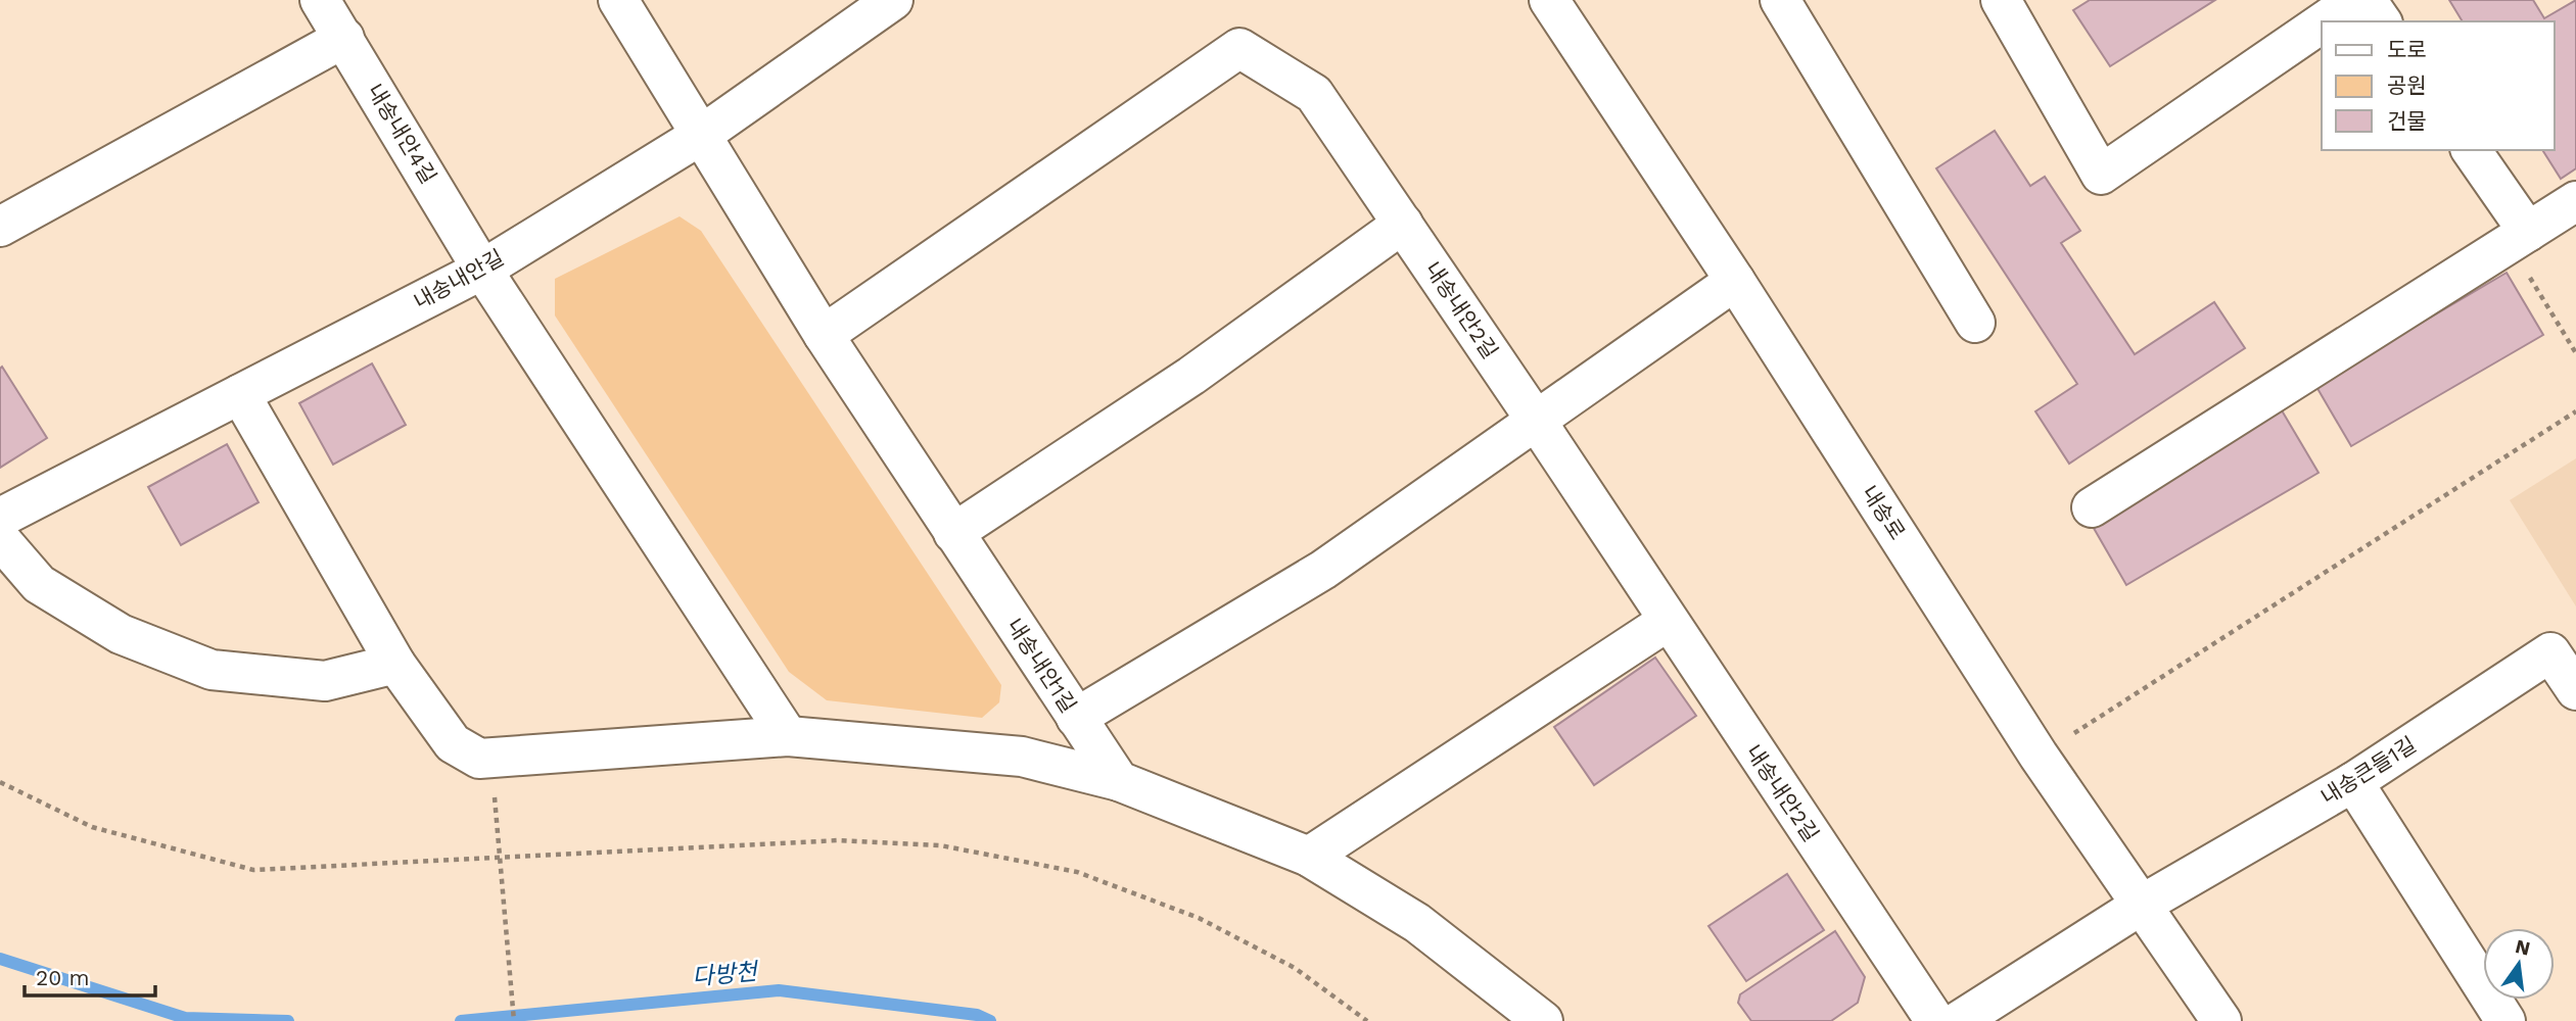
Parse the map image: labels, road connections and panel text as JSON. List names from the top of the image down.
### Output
{
  "streets": {
    "street": [
      "내송내안4길",
      "내송내안길",
      "내송내안2길",
      "내송로",
      "내송내안1길",
      "내송큰들1길"
    ]
  },
  "crossings": [
    ["내송내안4길", "내송내안길"],
    ["내송내안길", "내송내안1길"],
    ["내송내안2길", "내송내안1길"],
    ["내송로", "내송큰들1길"]
  ],
  "water": ["다방천"],
  "legend": ["도로", "공원", "건물"],
  "scale_bar": "20 m",
  "north": "top"
}
